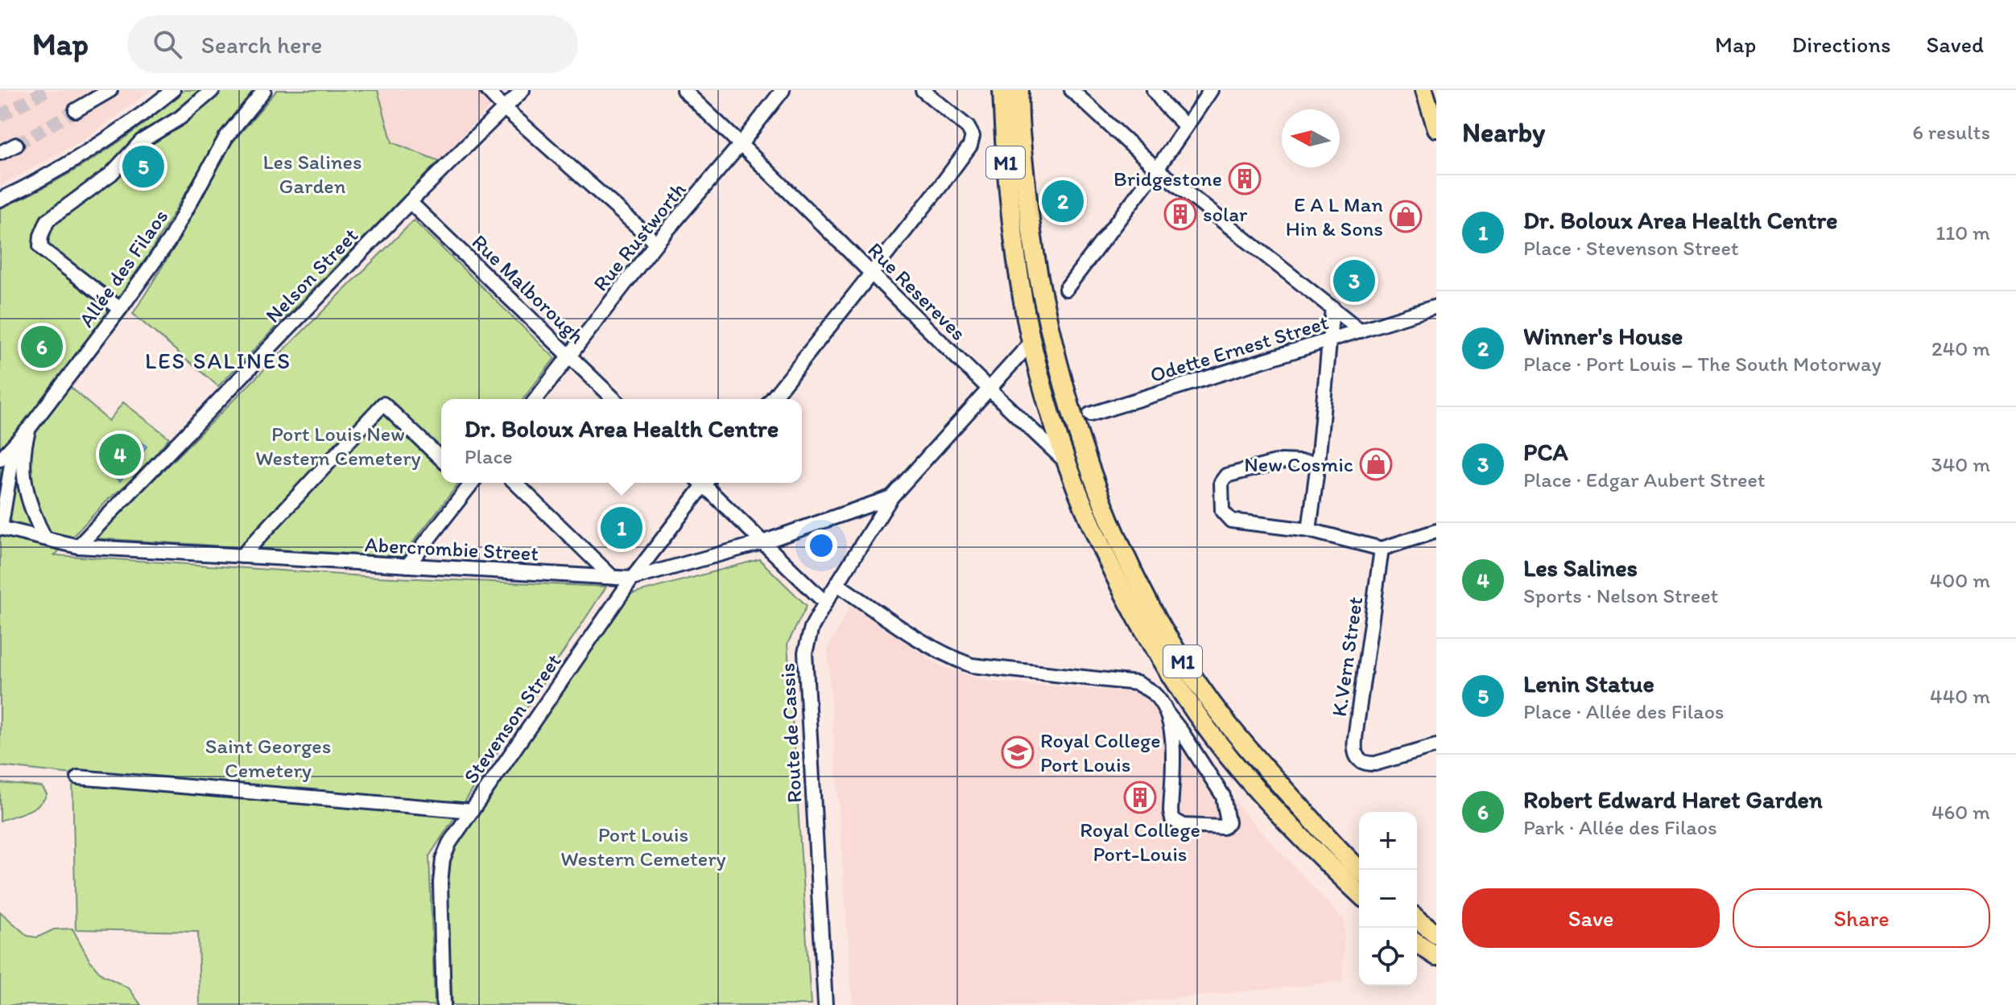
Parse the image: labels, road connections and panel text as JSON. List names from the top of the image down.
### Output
{
  "streets": {
    "highway": ["M1"],
    "street": [
      "Rue Rustworth",
      "Allée des Filaos",
      "Nelson Street",
      "Rue Malborough",
      "Rue Resereves",
      "Odette Ernest Street",
      "Abercrombie Street",
      "K.Vern Street",
      "Stevenson Street",
      "Route de Cassis"
    ]
  },
  "crossings": [
    ["M1", "Rue Resereves"],
    ["M1", "Route de Cassis"],
    ["Rue Rustworth", "Rue Malborough"],
    ["Rue Rustworth", "Rue Resereves"],
    ["Nelson Street", "Rue Malborough"],
    ["Nelson Street", "Abercrombie Street"],
    ["Rue Resereves", "Route de Cassis"],
    ["Abercrombie Street", "Stevenson Street"],
    ["Abercrombie Street", "Route de Cassis"]
  ],
  "districts": ["LES SALINES"],
  "parks": [
    "Les Salines Garden",
    "Port Louis New Western Cemetery",
    "Saint Georges Cemetery",
    "Port Louis Western Cemetery"
  ],
  "places": {
    "building": ["Bridgestone", "solar", "Royal College Port-Louis"],
    "shop": ["E A L Man Hin & Sons", "New Cosmic"],
    "school or university": ["Royal College Port Louis"]
  },
  "north": "left",
  "page": {
    "header": "Map",
    "search": "Search here",
    "nav": ["Map", "Directions", "Saved"],
    "heading": ["Nearby", "6 results"],
    "pins": [
      "5",
      "2",
      "3",
      "6",
      "4",
      "1"
    ],
    "list": [
      {
        "mark": "1",
        "name": "Dr. Boloux Area Health Centre",
        "note": "Place · Stevenson Street",
        "value": "110 m"
      },
      {
        "mark": "2",
        "name": "Winner's House",
        "note": "Place · Port Louis – The South Motorway",
        "value": "240 m"
      },
      {
        "mark": "3",
        "name": "PCA",
        "note": "Place · Edgar Aubert Street",
        "value": "340 m"
      },
      {
        "mark": "4",
        "name": "Les Salines",
        "note": "Sports · Nelson Street",
        "value": "400 m"
      },
      {
        "mark": "5",
        "name": "Lenin Statue",
        "note": "Place · Allée des Filaos",
        "value": "440 m"
      },
      {
        "mark": "6",
        "name": "Robert Edward Haret Garden",
        "note": "Park · Allée des Filaos",
        "value": "460 m"
      }
    ],
    "popup": ["Dr. Boloux Area Health Centre", "Place"],
    "map_buttons": ["+", "−"],
    "buttons": ["Save", "Share"]
  }
}
